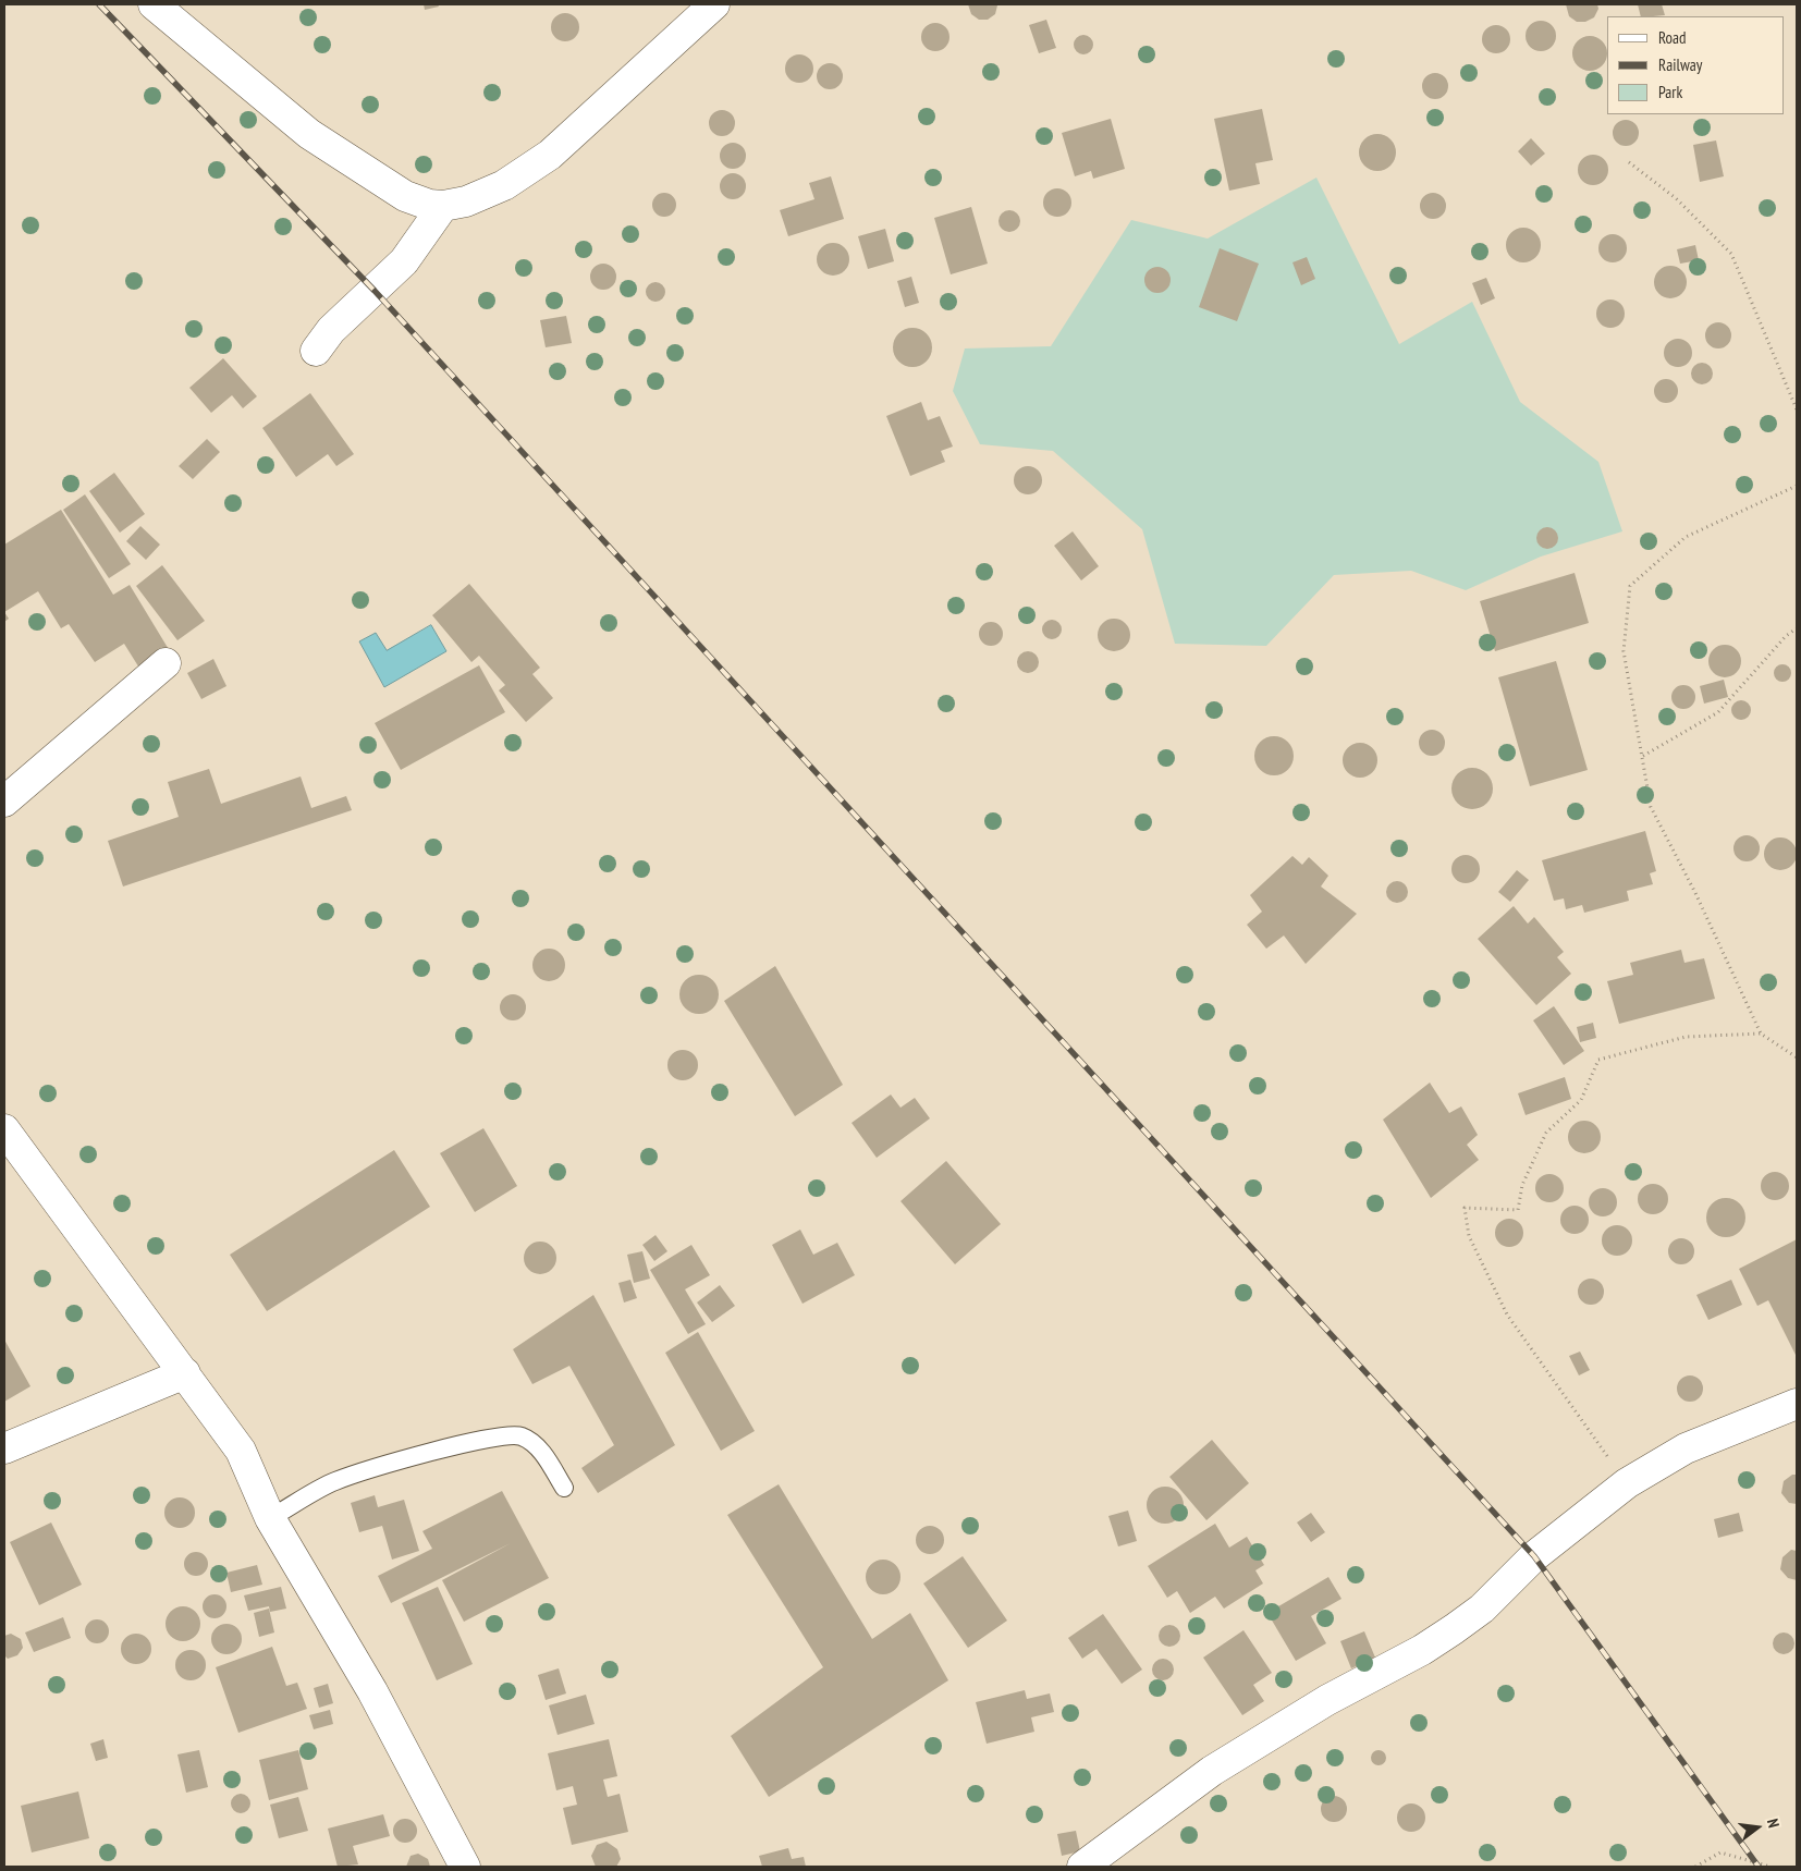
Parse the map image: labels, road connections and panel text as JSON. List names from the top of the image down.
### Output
{
  "legend": ["Road", "Railway", "Park"],
  "north": "right"
}
